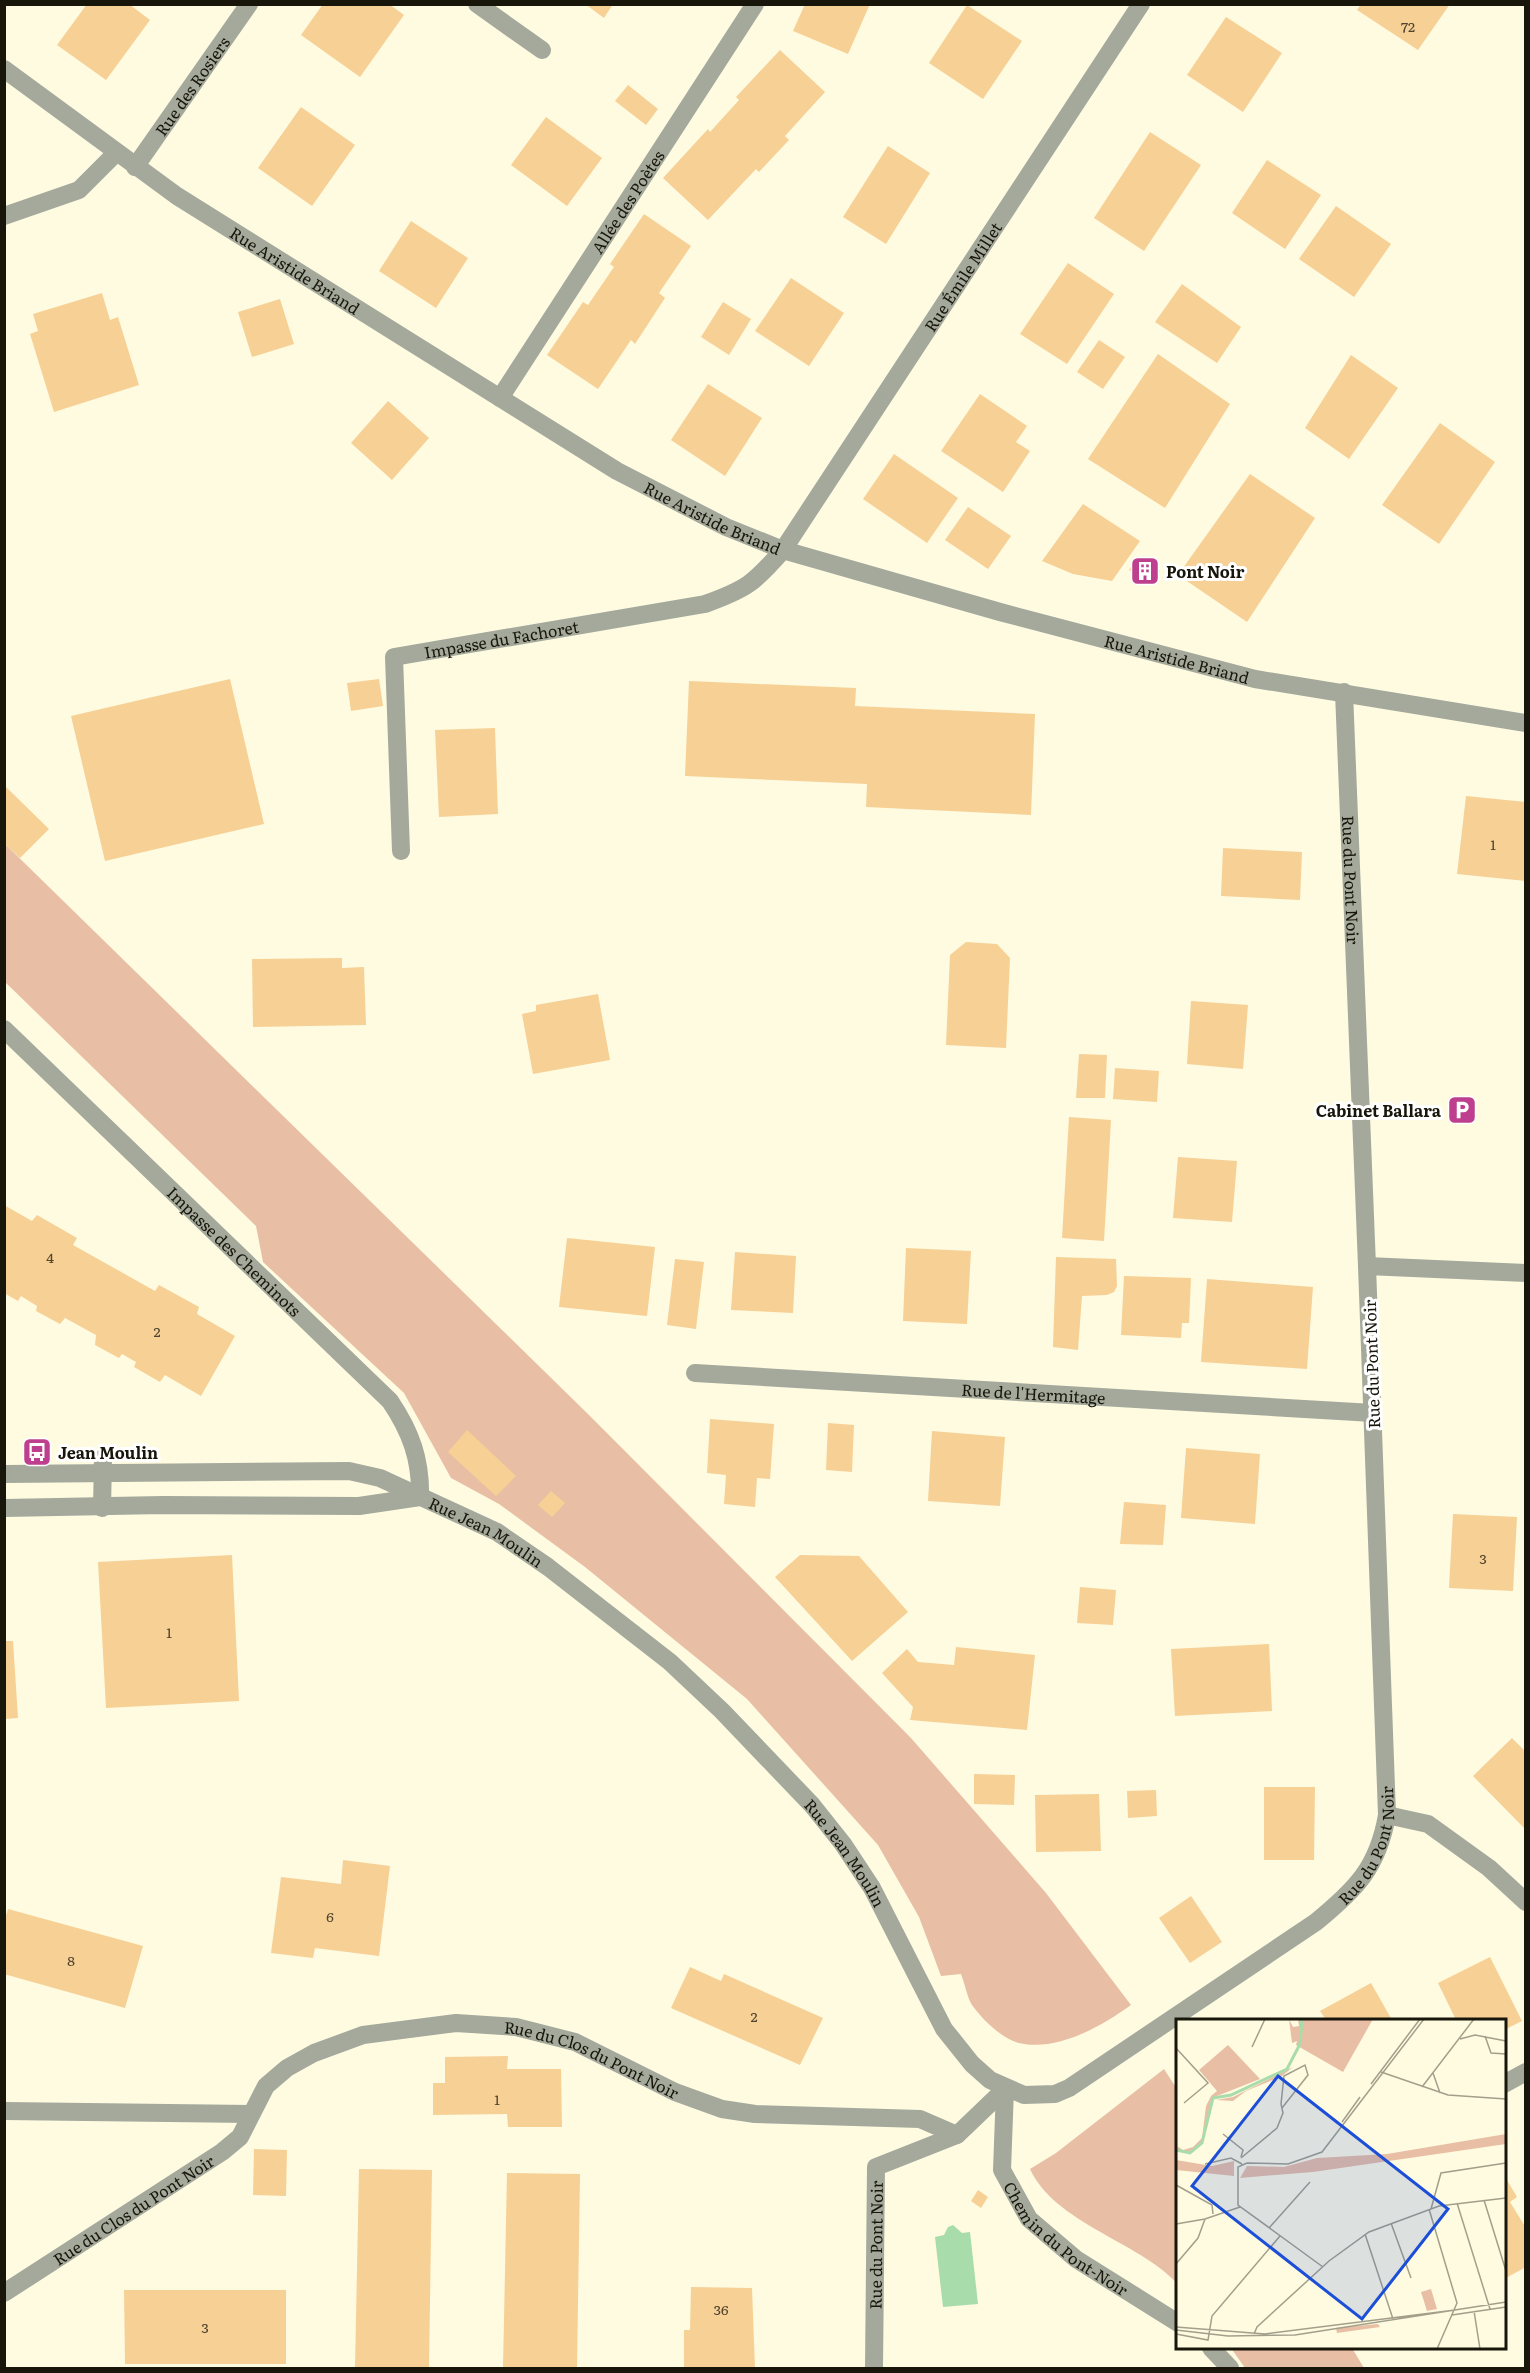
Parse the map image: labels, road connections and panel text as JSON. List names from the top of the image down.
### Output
{
  "streets": {
    "street": [
      "Rue des Rosiers",
      "Allée des Poètes",
      "Rue Aristide Briand",
      "Rue Émile Millet",
      "Impasse du Fachoret",
      "Rue du Pont Noir",
      "Impasse des Cheminots",
      "Rue de l'Hermitage",
      "Rue Jean Moulin",
      "Rue du Clos du Pont Noir",
      "Chemin du Pont-Noir"
    ]
  },
  "crossings": [
    ["Rue des Rosiers", "Rue Aristide Briand"],
    ["Allée des Poètes", "Rue Aristide Briand"],
    ["Rue Aristide Briand", "Rue Émile Millet"],
    ["Rue Aristide Briand", "Impasse du Fachoret"],
    ["Rue Aristide Briand", "Rue du Pont Noir"],
    ["Rue Émile Millet", "Impasse du Fachoret"],
    ["Rue du Pont Noir", "Rue de l'Hermitage"],
    ["Rue du Pont Noir", "Rue Jean Moulin"],
    ["Rue du Pont Noir", "Rue du Clos du Pont Noir"],
    ["Rue du Pont Noir", "Chemin du Pont-Noir"],
    ["Impasse des Cheminots", "Rue Jean Moulin"],
    ["Rue Jean Moulin", "Chemin du Pont-Noir"]
  ],
  "places": {
    "building": ["Pont Noir"],
    "parking": ["Cabinet Ballara"],
    "bus stop": ["Jean Moulin"]
  },
  "house_numbers": [
    "72",
    "1",
    "4",
    "2",
    "3",
    "1",
    "6",
    "8",
    "2",
    "1",
    "36",
    "3"
  ]
}
